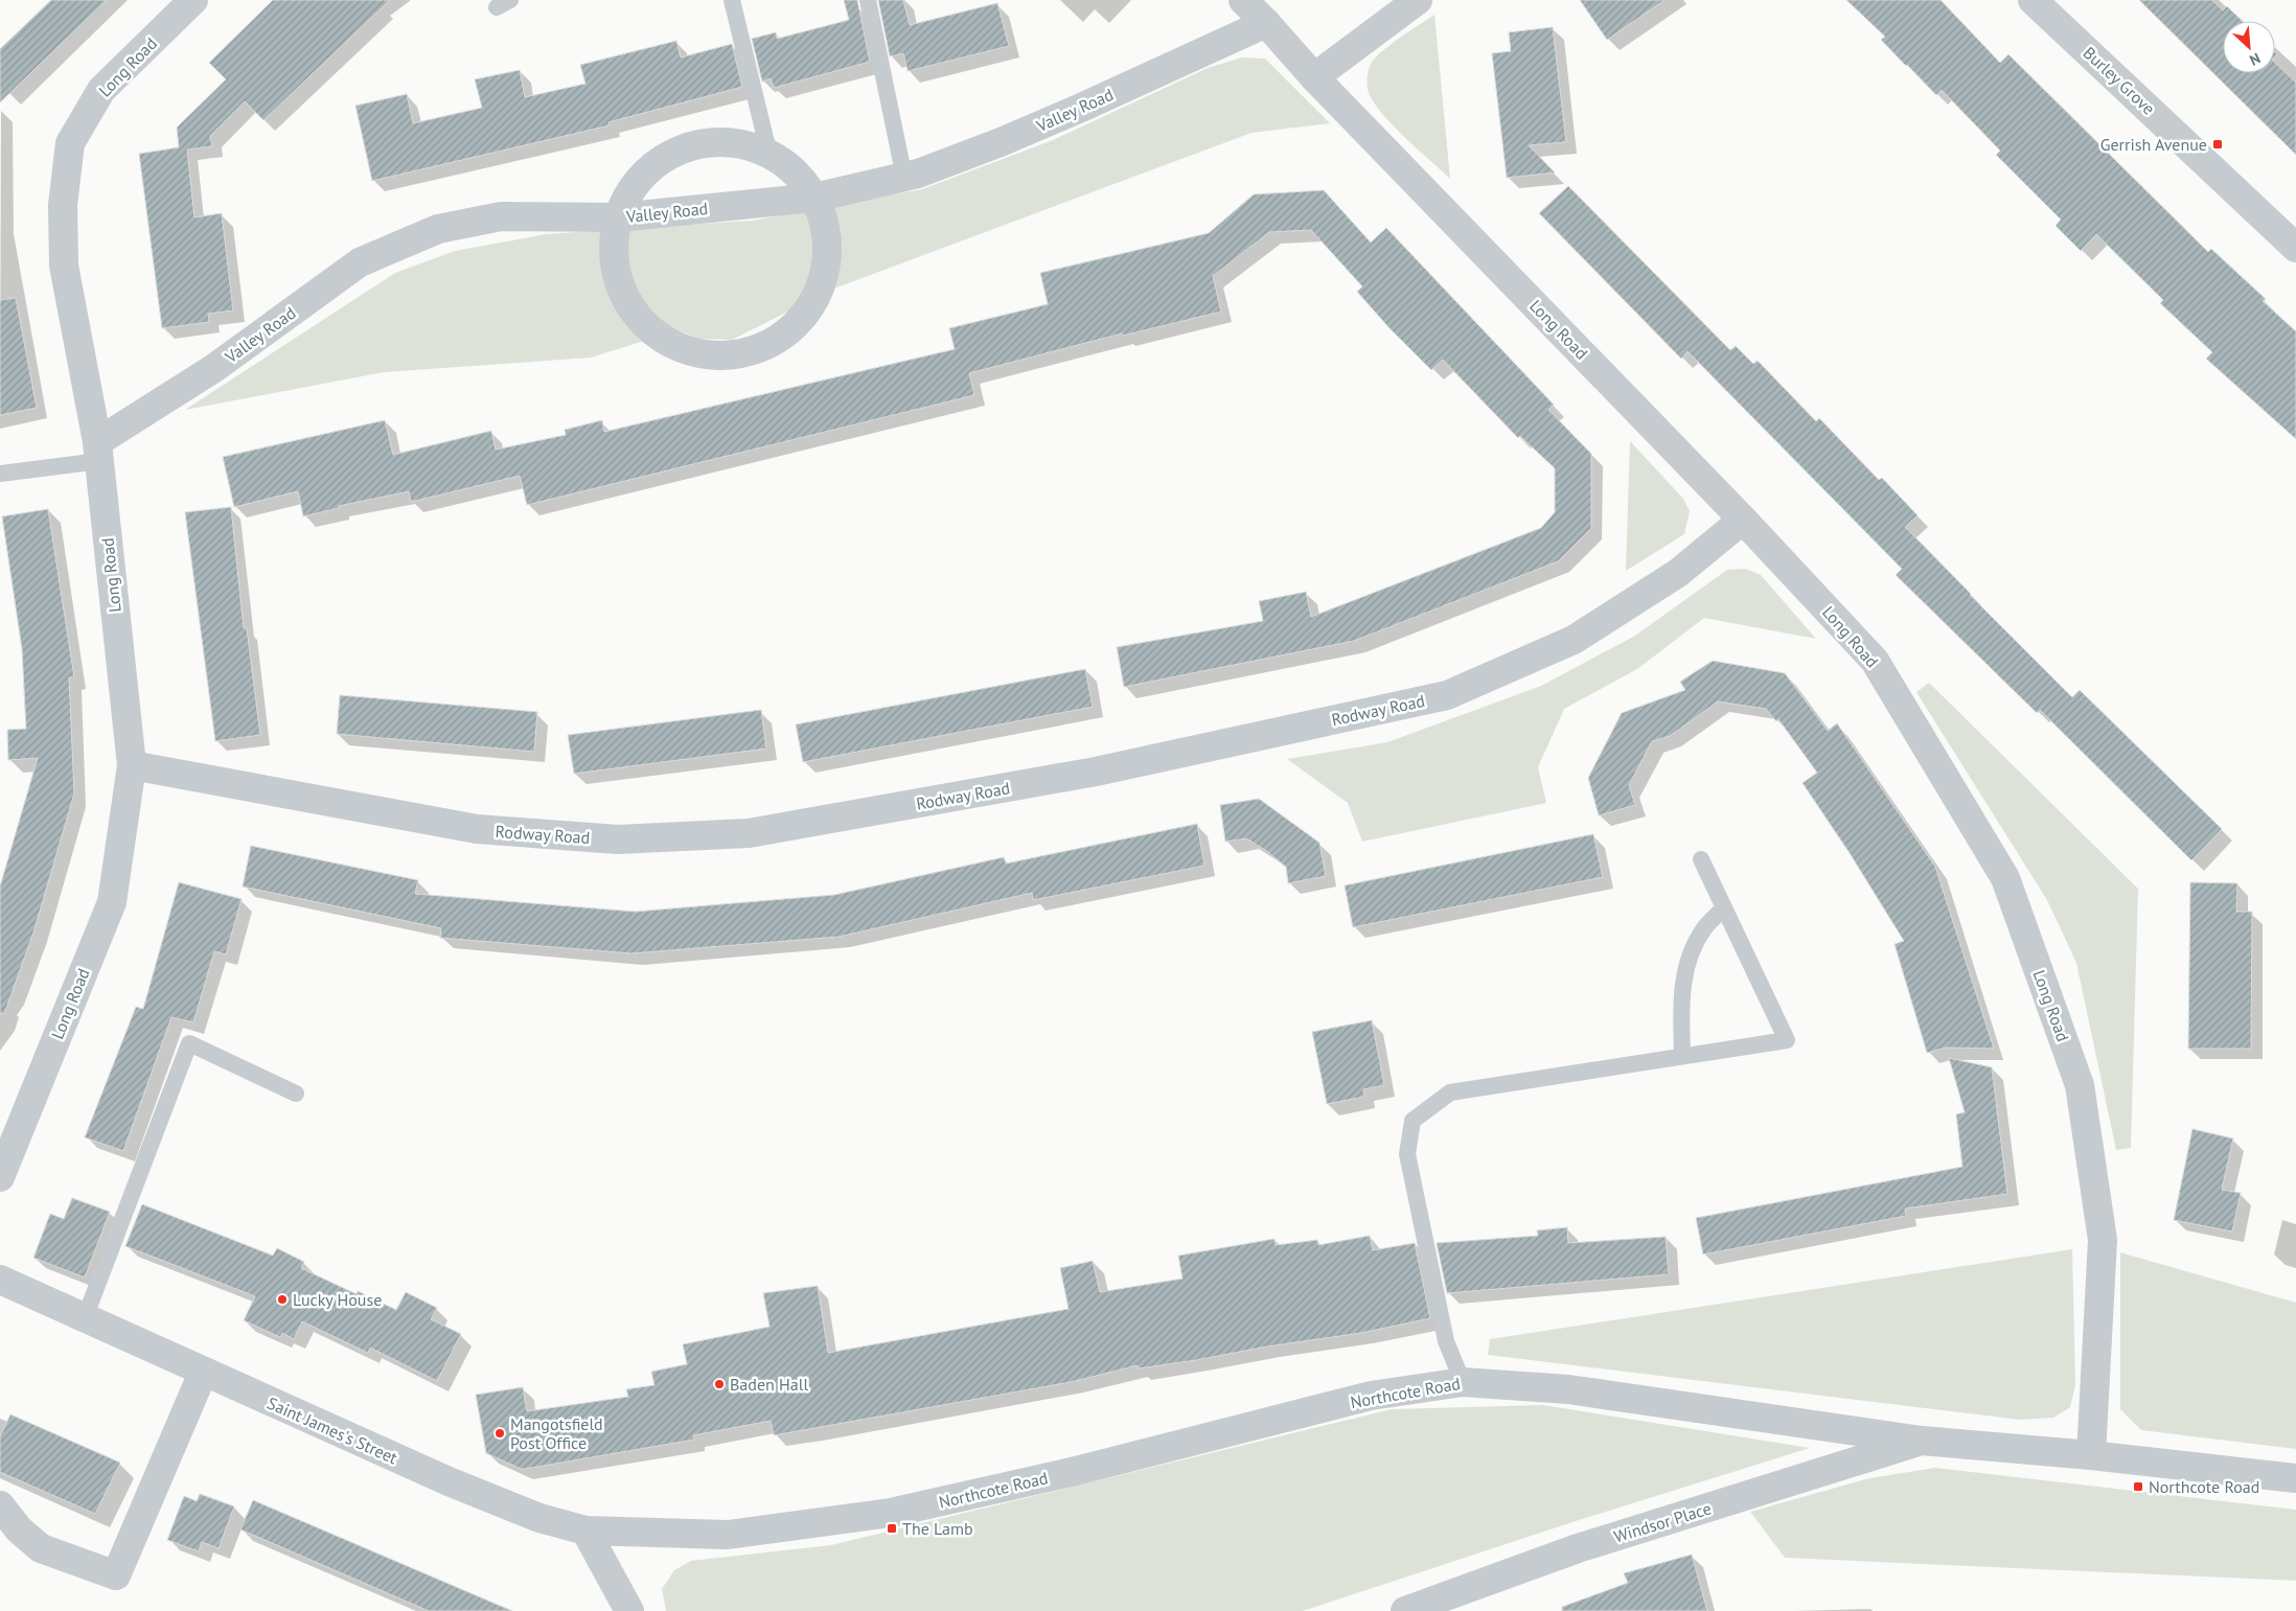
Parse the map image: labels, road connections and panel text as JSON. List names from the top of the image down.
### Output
{
  "streets": {
    "street": [
      "Long Road",
      "Burley Grove",
      "Valley Road",
      "Rodway Road",
      "Northcote Road",
      "Saint James's Street",
      "Windsor Place"
    ]
  },
  "crossings": [
    ["Long Road", "Valley Road"],
    ["Long Road", "Rodway Road"],
    ["Long Road", "Northcote Road"],
    ["Northcote Road", "Saint James's Street"],
    ["Northcote Road", "Windsor Place"]
  ],
  "places": {
    "transit": ["Gerrish Avenue", "Northcote Road", "The Lamb"],
    "other": ["Lucky House", "Baden Hall", "Mangotsfield Post Office"]
  },
  "north": "bottom right"
}
